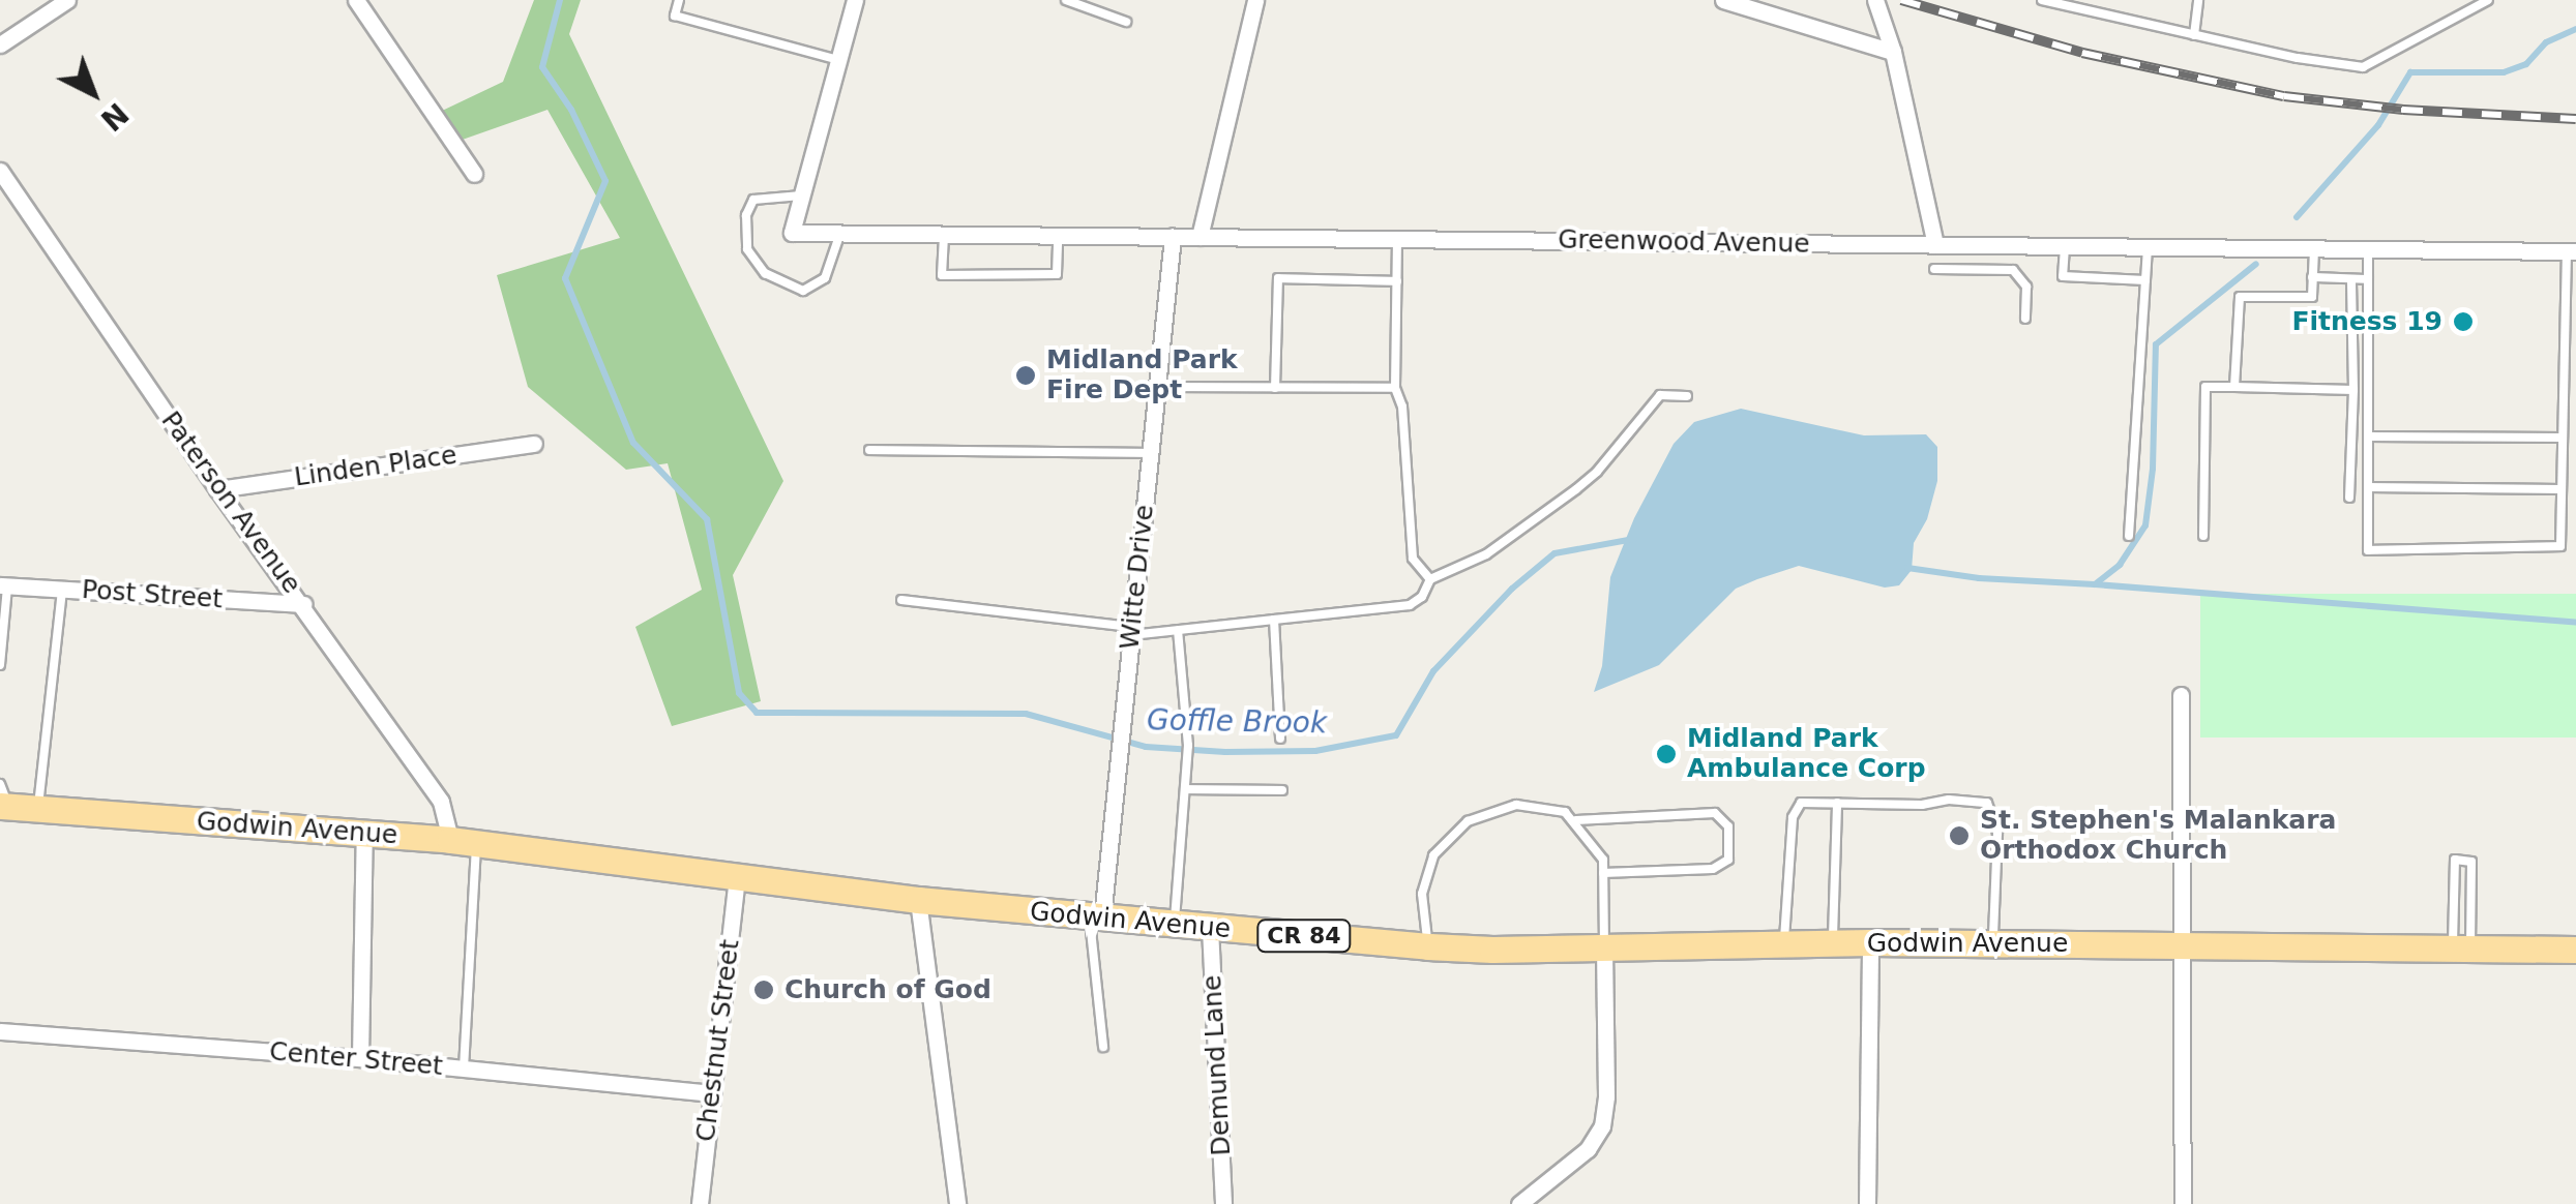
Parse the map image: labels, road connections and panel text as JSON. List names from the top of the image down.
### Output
{
  "streets": {
    "main road": ["Godwin Avenue", "CR 84"],
    "street": [
      "Greenwood Avenue",
      "Linden Place",
      "Paterson Avenue",
      "Witte Drive",
      "Post Street",
      "Chestnut Street",
      "Center Street",
      "Demund Lane"
    ]
  },
  "crossings": [
    ["Greenwood Avenue", "Witte Drive"],
    ["Linden Place", "Paterson Avenue"],
    ["Paterson Avenue", "Post Street"],
    ["Paterson Avenue", "Godwin Avenue"],
    ["Witte Drive", "Godwin Avenue"],
    ["Godwin Avenue", "Chestnut Street"],
    ["Godwin Avenue", "Demund Lane"],
    ["Chestnut Street", "Center Street"]
  ],
  "water": ["Goffle Brook"],
  "places": [
    "Fitness 19",
    "Midland Park Fire Dept",
    "Midland Park Ambulance Corp",
    "St. Stephen's Malankara Orthodox Church",
    "Church of God"
  ],
  "north": "bottom right"
}
